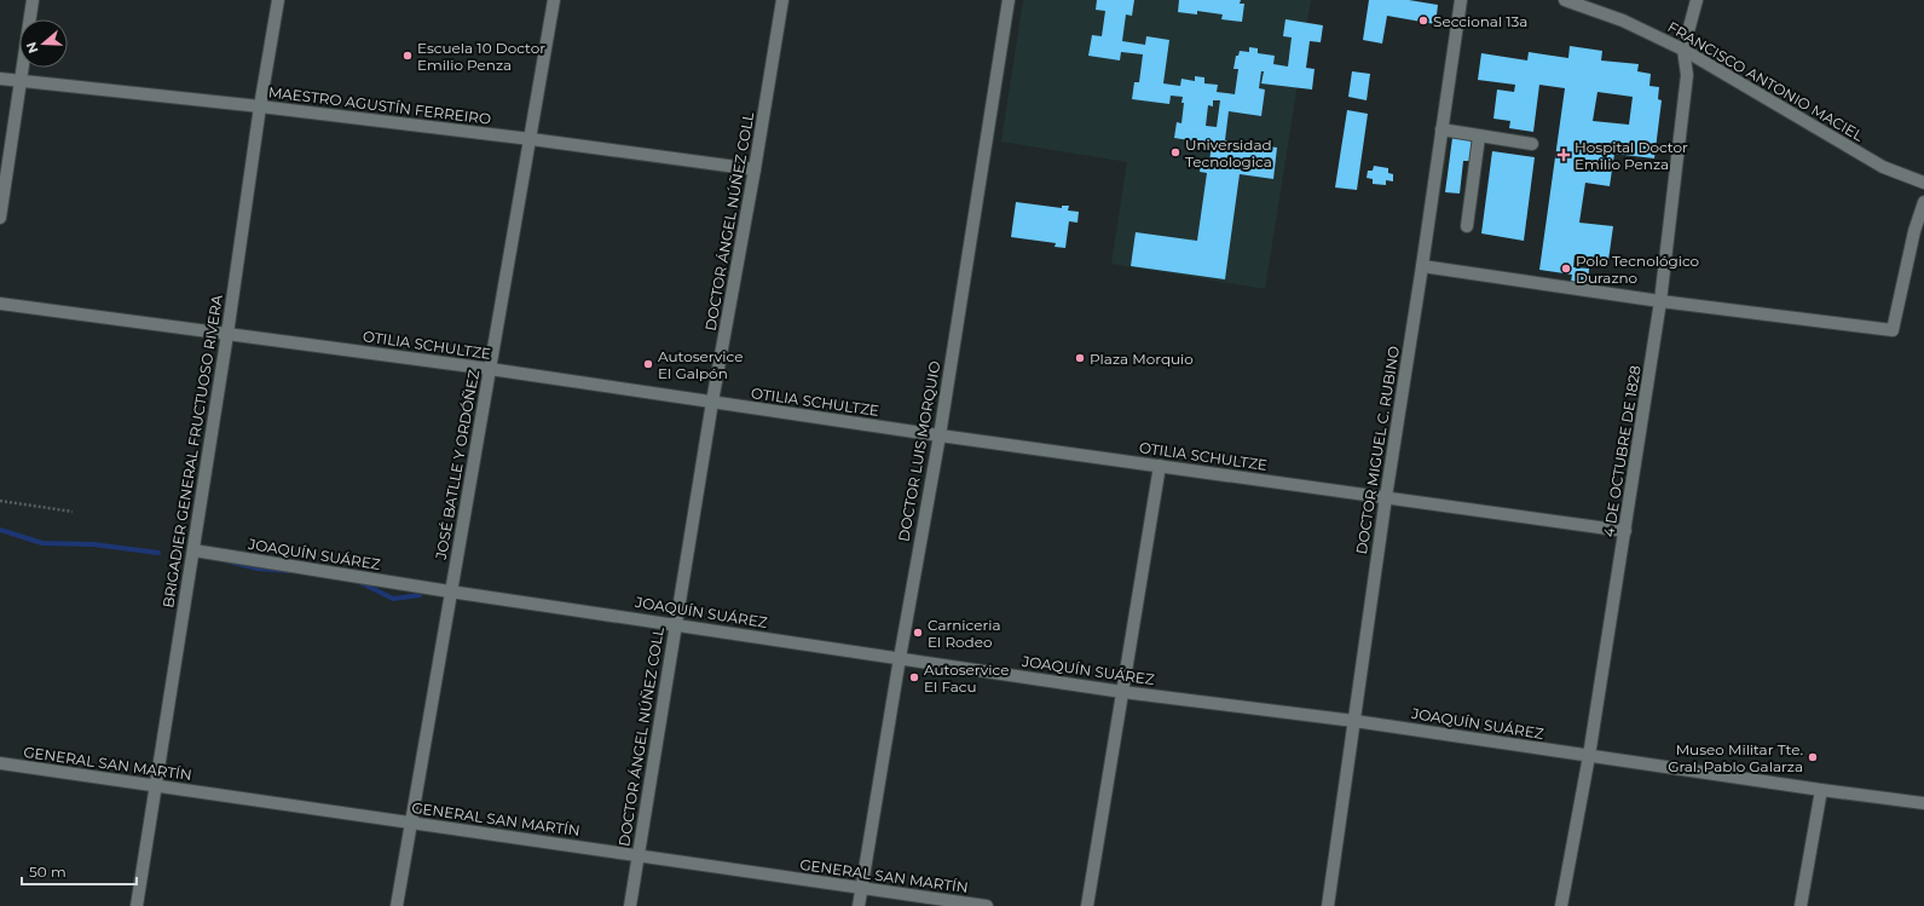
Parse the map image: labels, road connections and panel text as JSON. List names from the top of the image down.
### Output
{
  "streets": {
    "street": [
      "FRANCISCO ANTONIO MACIEL",
      "MAESTRO AGUSTÍN FERREIRO",
      "DOCTOR ÁNGEL NÚÑEZ COLL",
      "OTILIA SCHULTZE",
      "DOCTOR MIGUEL C. RUBINO",
      "BRIGADIER GENERAL FRUCTUOSO RIVERA",
      "DOCTOR LUIS MORQUIO",
      "4 DE OCTUBRE DE 1828",
      "JOSÉ BATLLE Y ORDÓÑEZ",
      "JOAQUÍN SUÁREZ",
      "GENERAL SAN MARTÍN"
    ]
  },
  "crossings": [
    ["FRANCISCO ANTONIO MACIEL", "4 DE OCTUBRE DE 1828"],
    ["MAESTRO AGUSTÍN FERREIRO", "DOCTOR ÁNGEL NÚÑEZ COLL"],
    ["MAESTRO AGUSTÍN FERREIRO", "BRIGADIER GENERAL FRUCTUOSO RIVERA"],
    ["MAESTRO AGUSTÍN FERREIRO", "JOSÉ BATLLE Y ORDÓÑEZ"],
    ["DOCTOR ÁNGEL NÚÑEZ COLL", "OTILIA SCHULTZE"],
    ["DOCTOR ÁNGEL NÚÑEZ COLL", "JOAQUÍN SUÁREZ"],
    ["DOCTOR ÁNGEL NÚÑEZ COLL", "GENERAL SAN MARTÍN"],
    ["OTILIA SCHULTZE", "DOCTOR MIGUEL C. RUBINO"],
    ["OTILIA SCHULTZE", "BRIGADIER GENERAL FRUCTUOSO RIVERA"],
    ["OTILIA SCHULTZE", "DOCTOR LUIS MORQUIO"],
    ["OTILIA SCHULTZE", "4 DE OCTUBRE DE 1828"],
    ["OTILIA SCHULTZE", "JOSÉ BATLLE Y ORDÓÑEZ"],
    ["DOCTOR MIGUEL C. RUBINO", "JOAQUÍN SUÁREZ"],
    ["BRIGADIER GENERAL FRUCTUOSO RIVERA", "JOAQUÍN SUÁREZ"],
    ["BRIGADIER GENERAL FRUCTUOSO RIVERA", "GENERAL SAN MARTÍN"],
    ["DOCTOR LUIS MORQUIO", "JOAQUÍN SUÁREZ"],
    ["DOCTOR LUIS MORQUIO", "GENERAL SAN MARTÍN"],
    ["4 DE OCTUBRE DE 1828", "JOAQUÍN SUÁREZ"],
    ["JOSÉ BATLLE Y ORDÓÑEZ", "JOAQUÍN SUÁREZ"],
    ["JOSÉ BATLLE Y ORDÓÑEZ", "GENERAL SAN MARTÍN"]
  ],
  "places": {
    "other": [
      "Seccional 13a",
      "Escuela 10 Doctor Emilio Penza",
      "Universidad Tecnologica",
      "Polo Tecnológico Durazno",
      "Plaza Morquio",
      "Autoservice El Galpón",
      "Carniceria El Rodeo",
      "Autoservice El Facu",
      "Museo Militar Tte. Gral. Pablo Galarza"
    ],
    "health": ["Hospital Doctor Emilio Penza"]
  },
  "scale_bar": "50 m",
  "north": "left"
}
